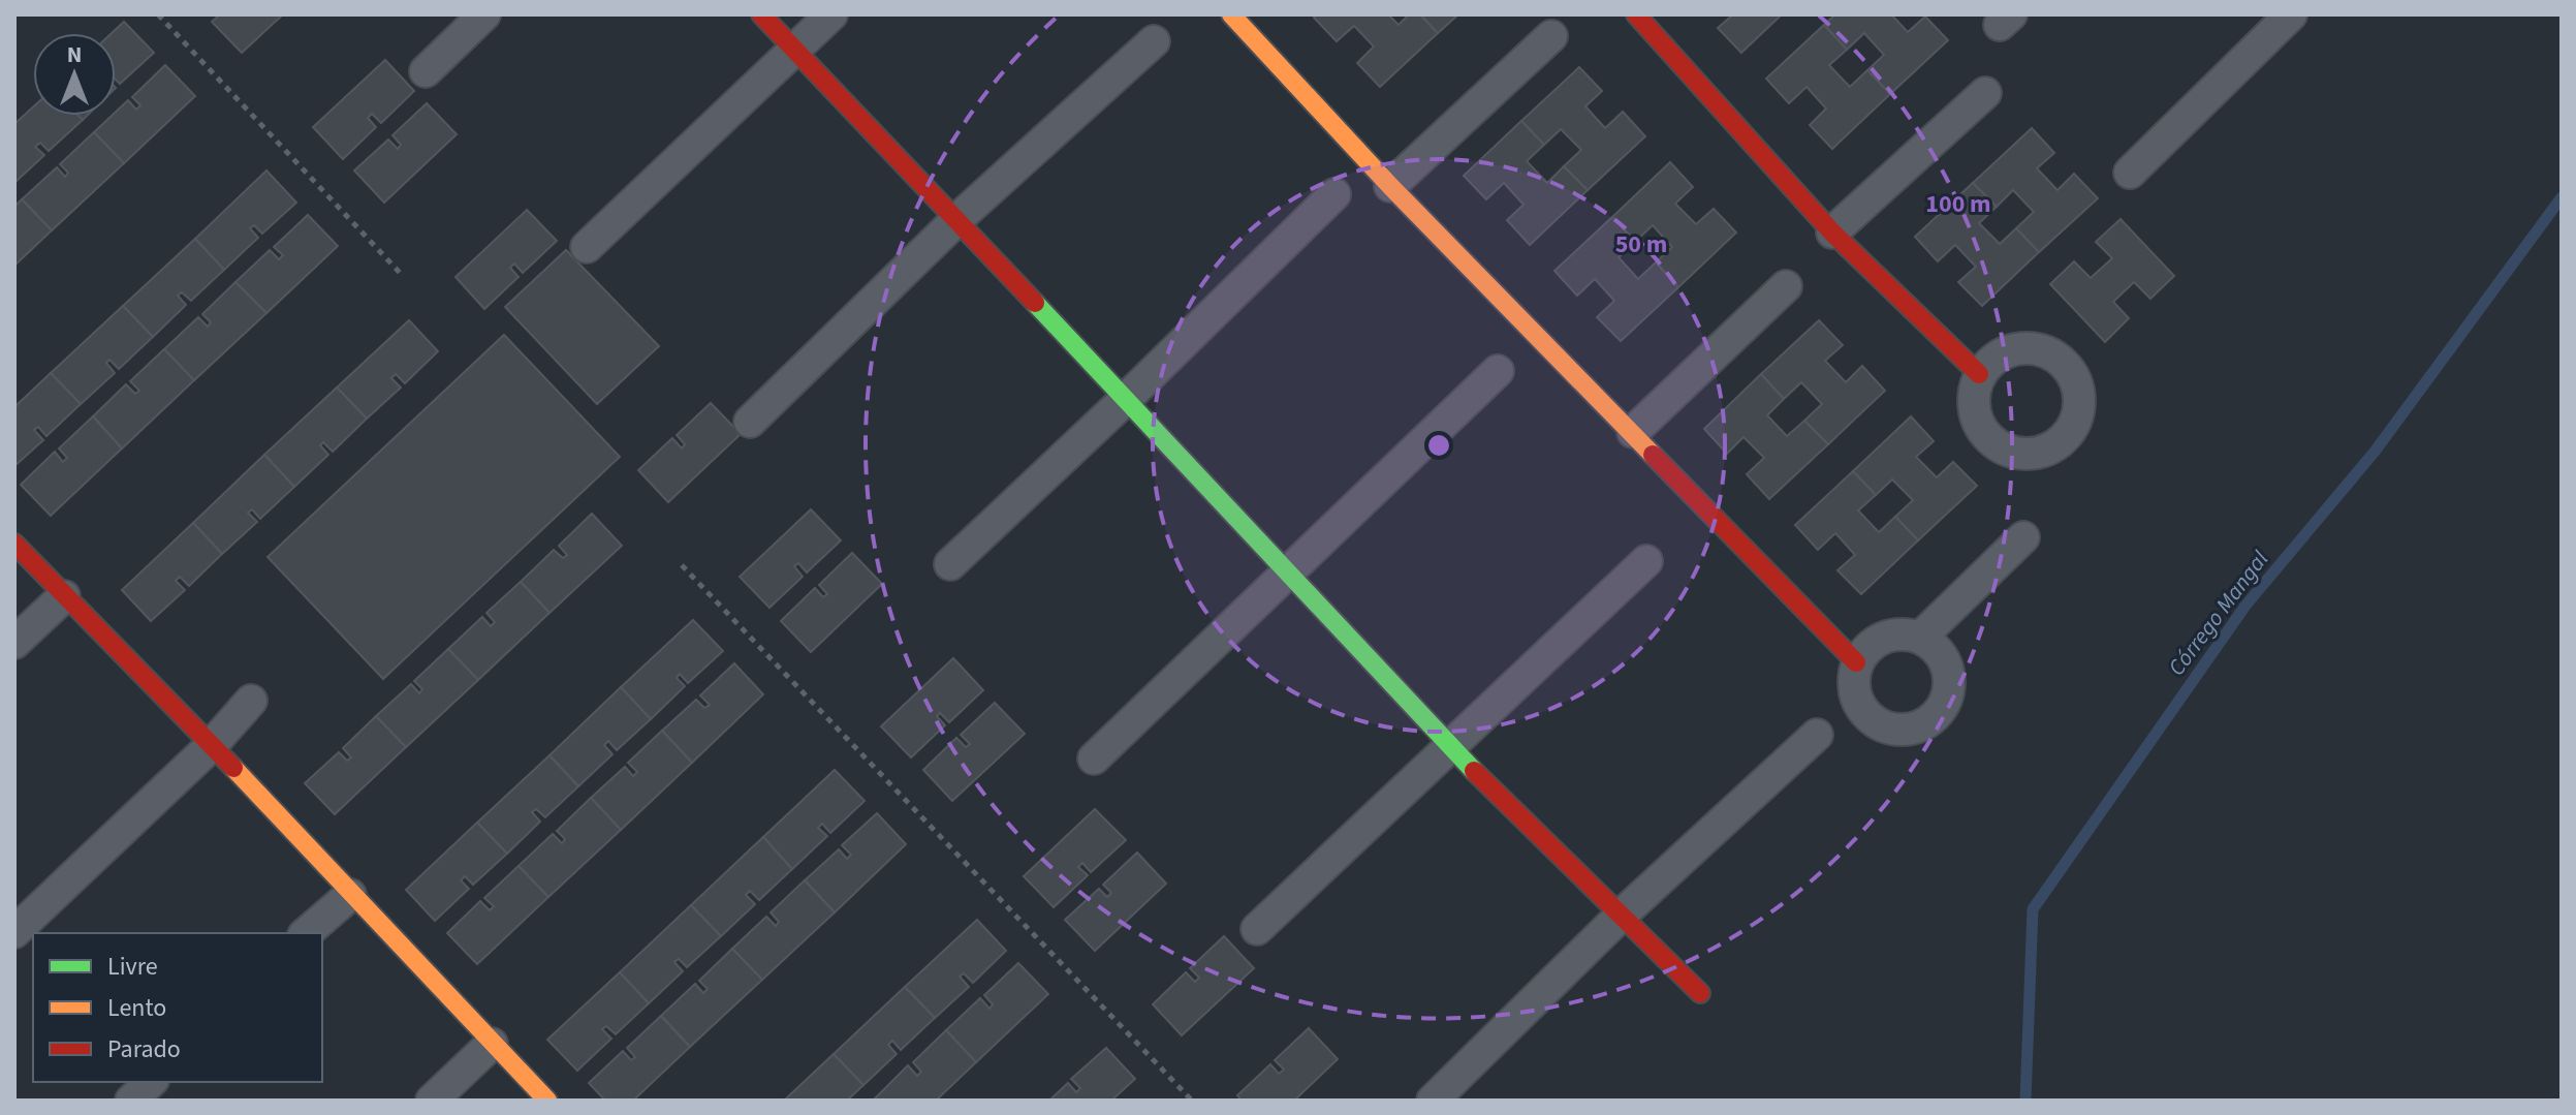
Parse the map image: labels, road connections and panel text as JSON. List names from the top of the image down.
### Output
{
  "water": ["Córrego Mangal"],
  "legend": ["Livre", "Lento", "Parado"],
  "north": "top",
  "rings": ["100 m", "50 m"]
}
